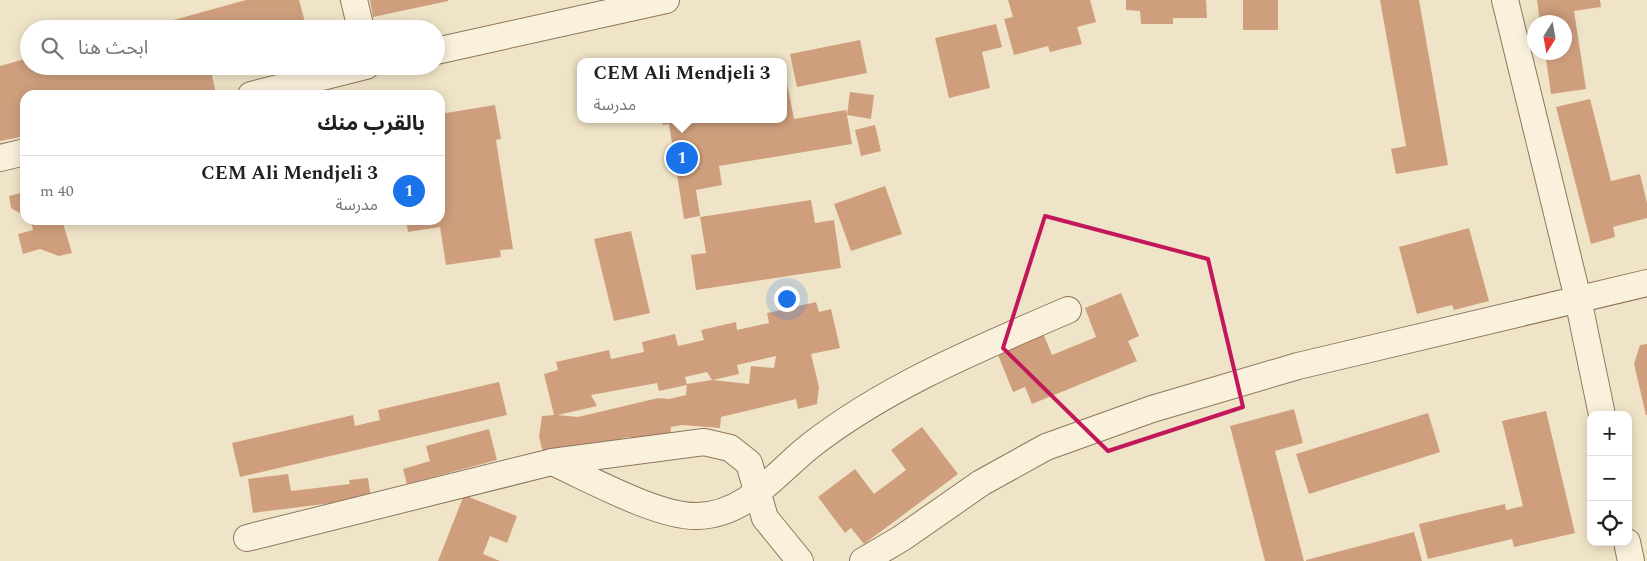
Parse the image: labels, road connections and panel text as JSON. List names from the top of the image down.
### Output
{
  "north": "bottom",
  "page": {
    "search": "ابحث هنا",
    "popup": ["CEM Ali Mendjeli 3", "مدرسة"],
    "heading": "بالقرب منك",
    "pins": "1",
    "list": [
      {
        "mark": "1",
        "name": "CEM Ali Mendjeli 3",
        "note": "مدرسة",
        "value": "40 m"
      }
    ],
    "map_buttons": ["+", "−"]
  }
}
